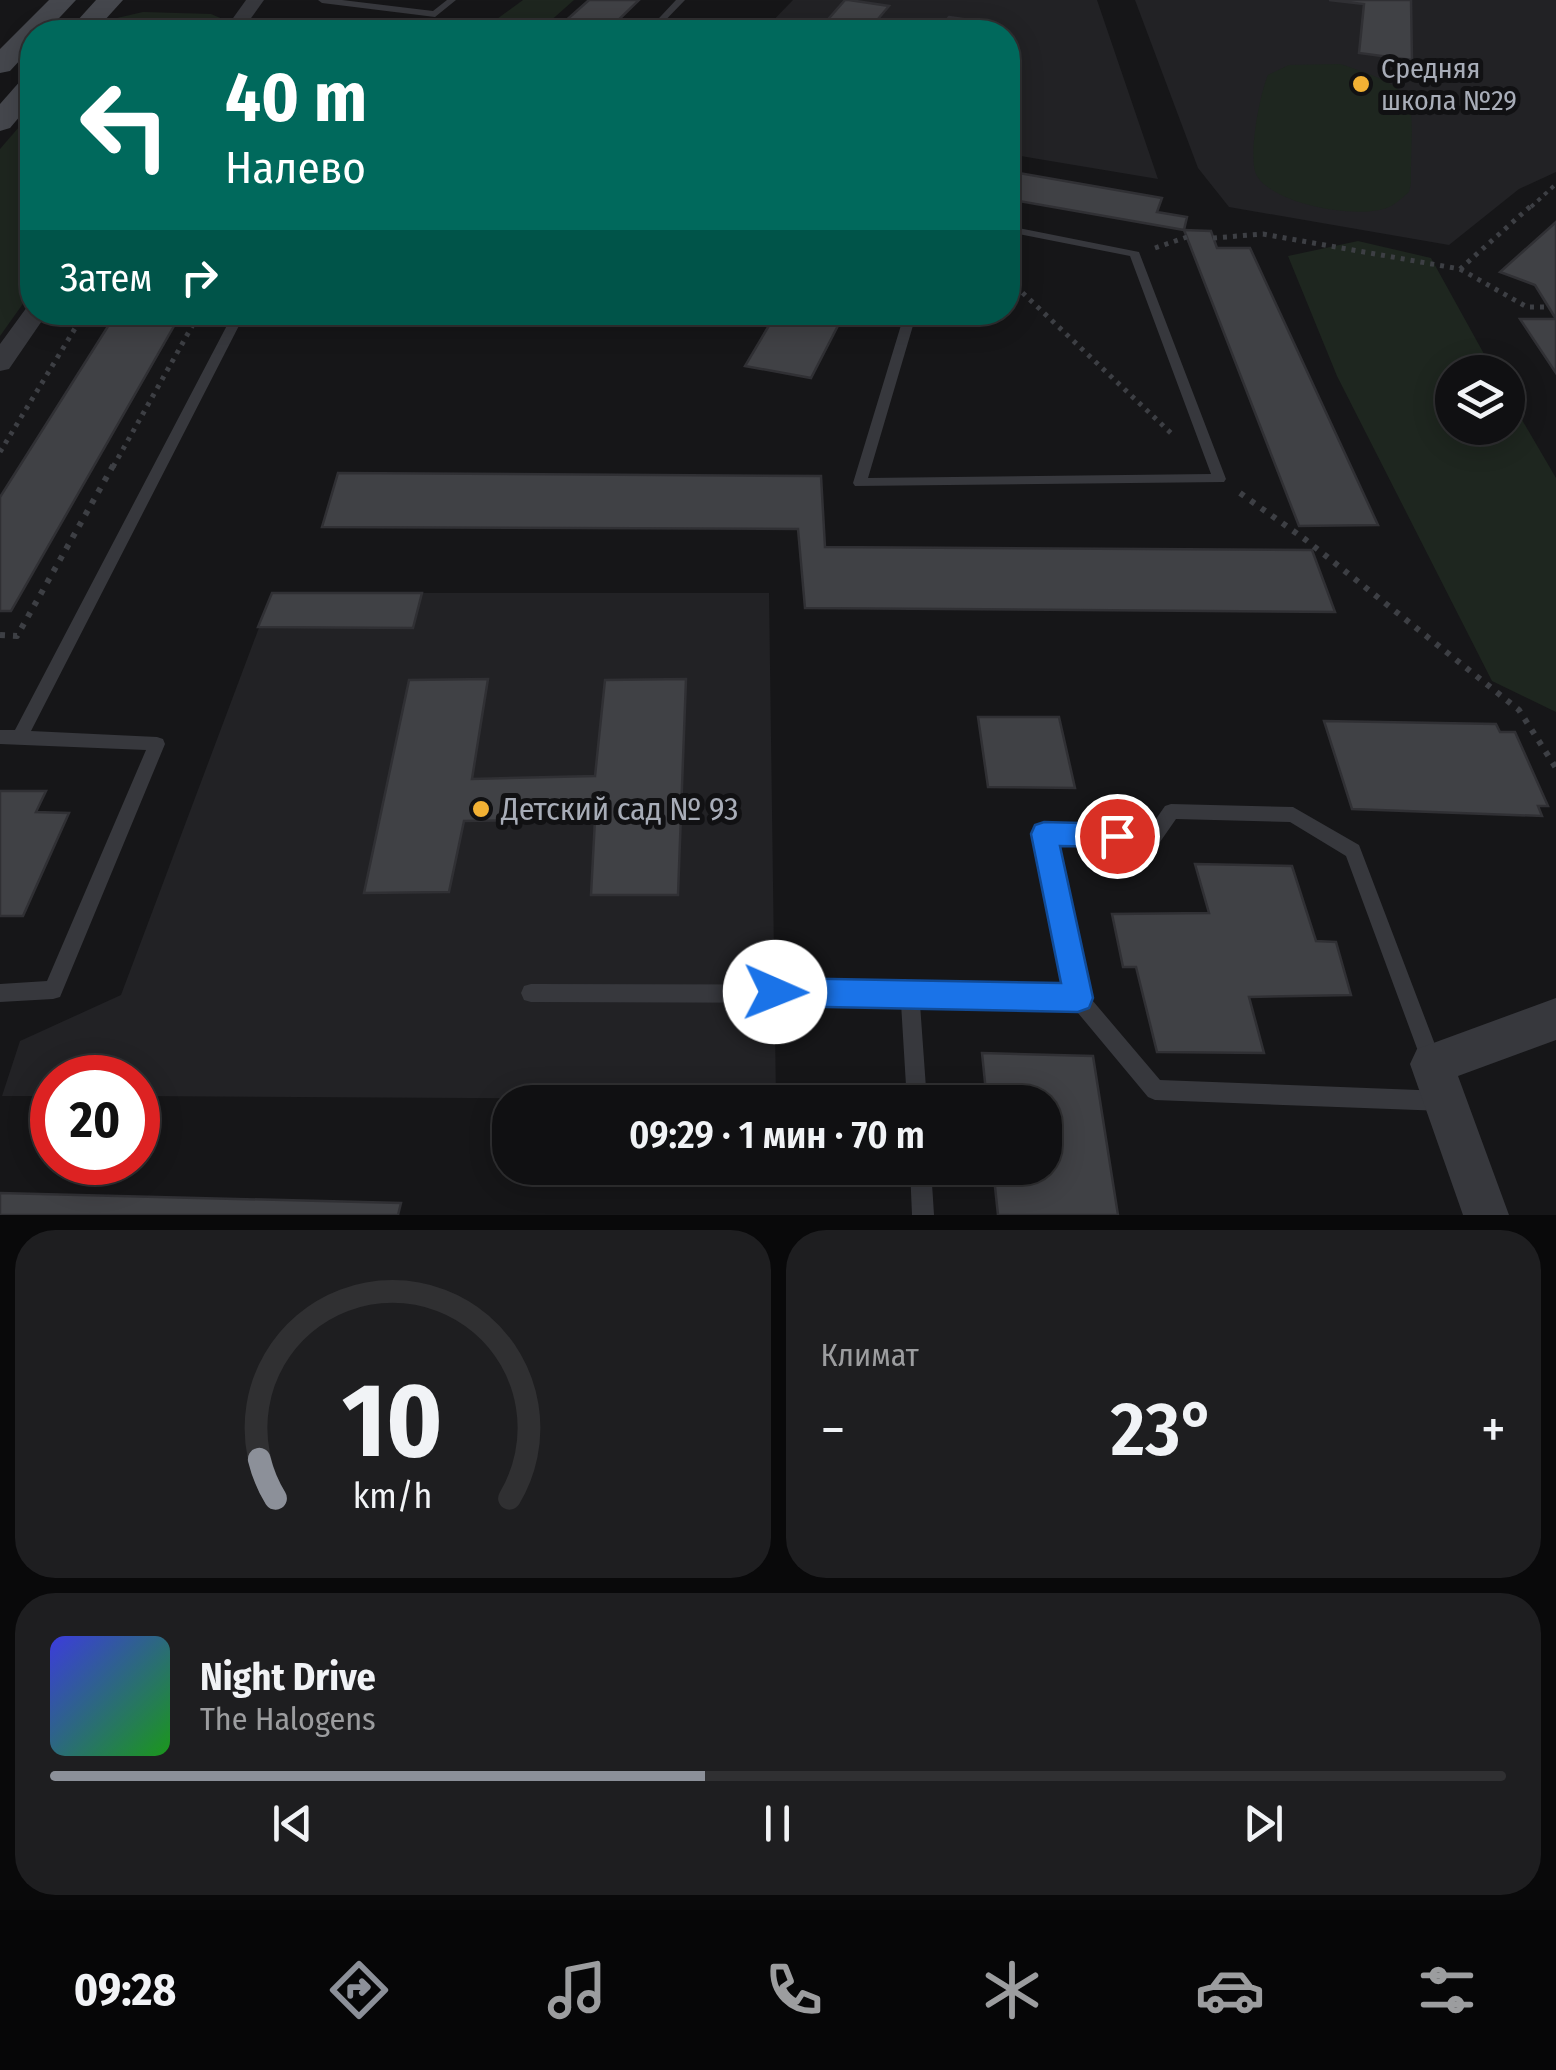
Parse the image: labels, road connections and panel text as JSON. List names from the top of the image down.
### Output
{
  "places": ["Средняя школа №29", "Детский сад № 93"],
  "page": {
    "turn": ["40 m", "Налево"],
    "then": "Затем",
    "limit": "20",
    "trip": "09:29 · 1 мин · 70 m",
    "tile": "Климат",
    "heat": ["−", "23°", "+"],
    "song": ["Night Drive", "The Halogens"],
    "tabs": "09:28",
    "gauge": ["10", "km/h"]
  }
}
